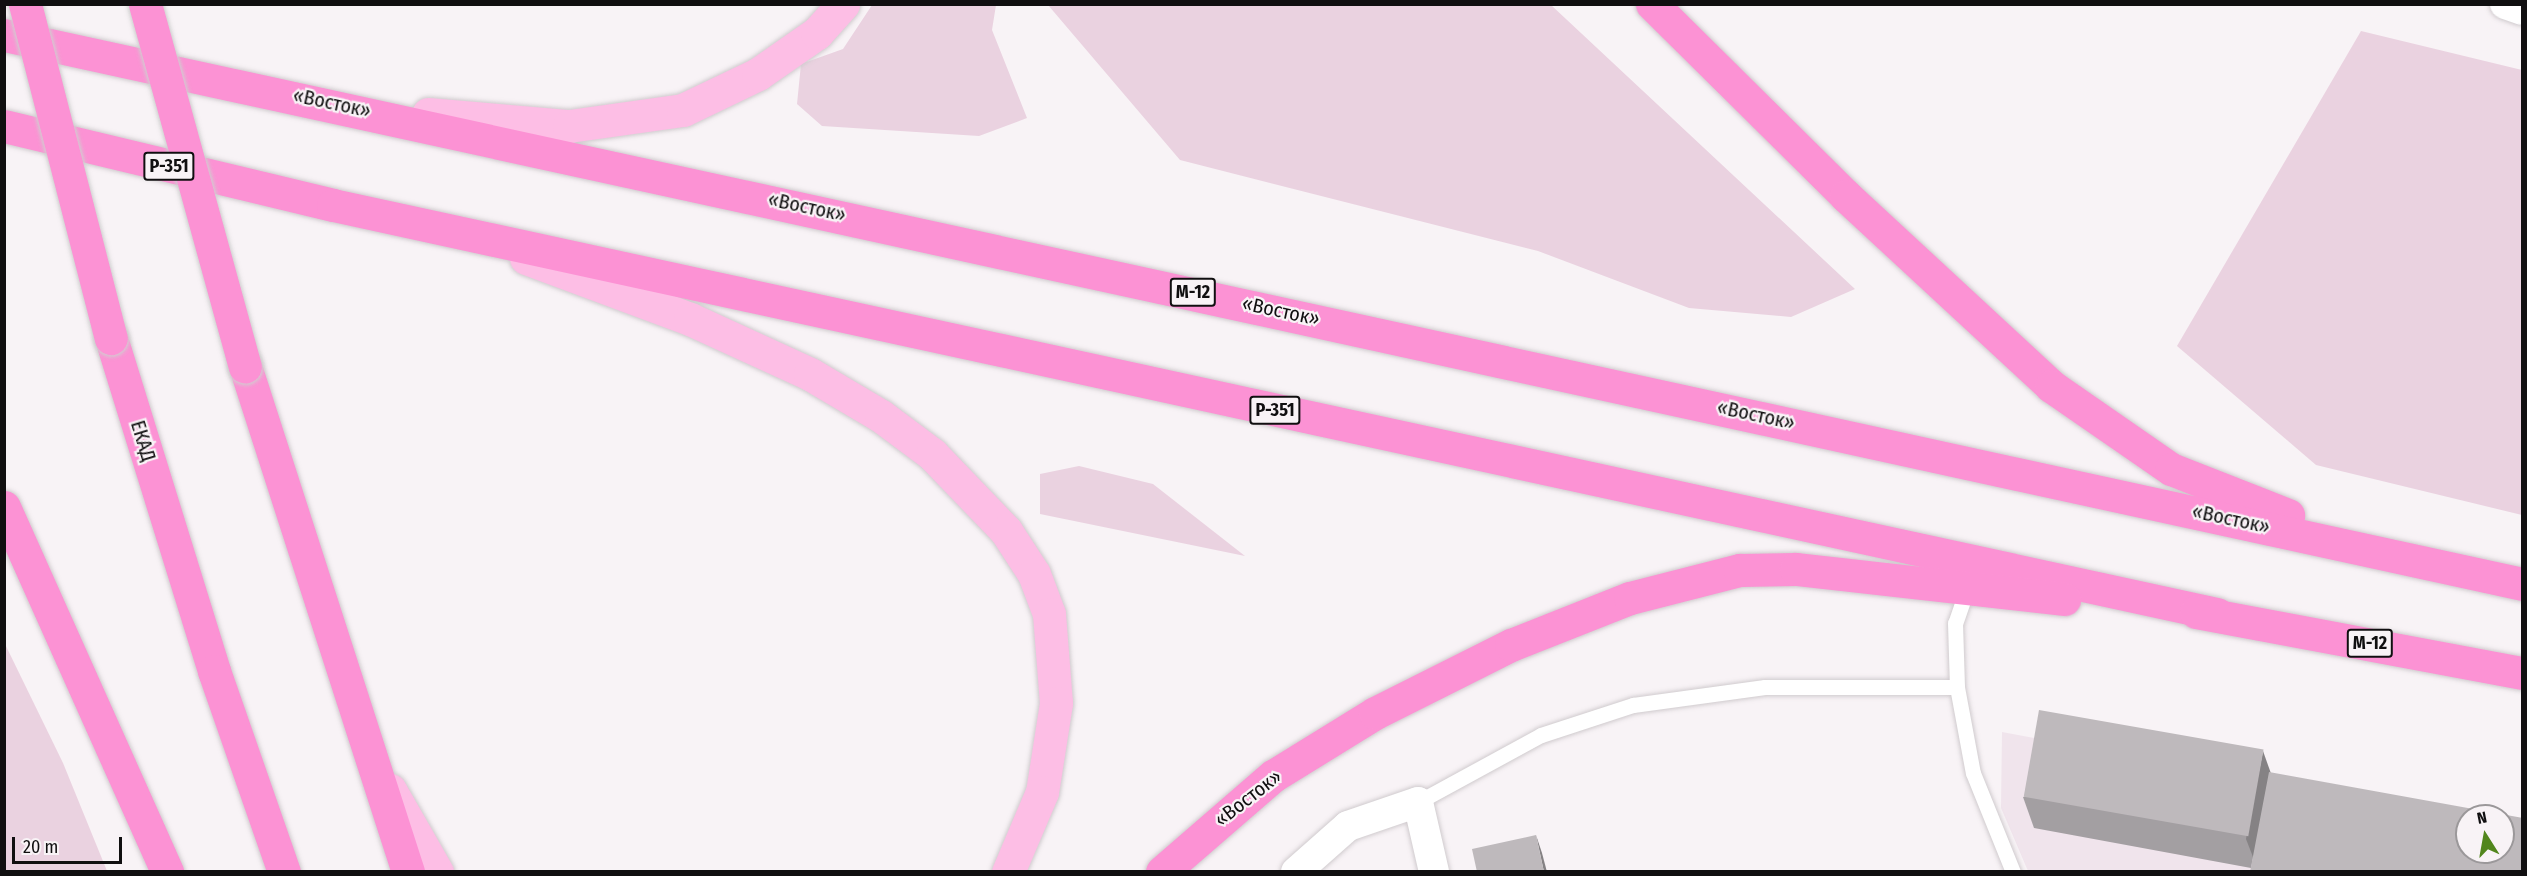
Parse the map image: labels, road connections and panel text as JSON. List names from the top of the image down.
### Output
{
  "streets": {
    "highway": [
      "«Восток»",
      "Р-351",
      "М-12",
      "ЕКАД"
    ]
  },
  "crossings": [
    ["«Восток»", "Р-351"]
  ],
  "scale_bar": "20 m",
  "north": "top"
}
